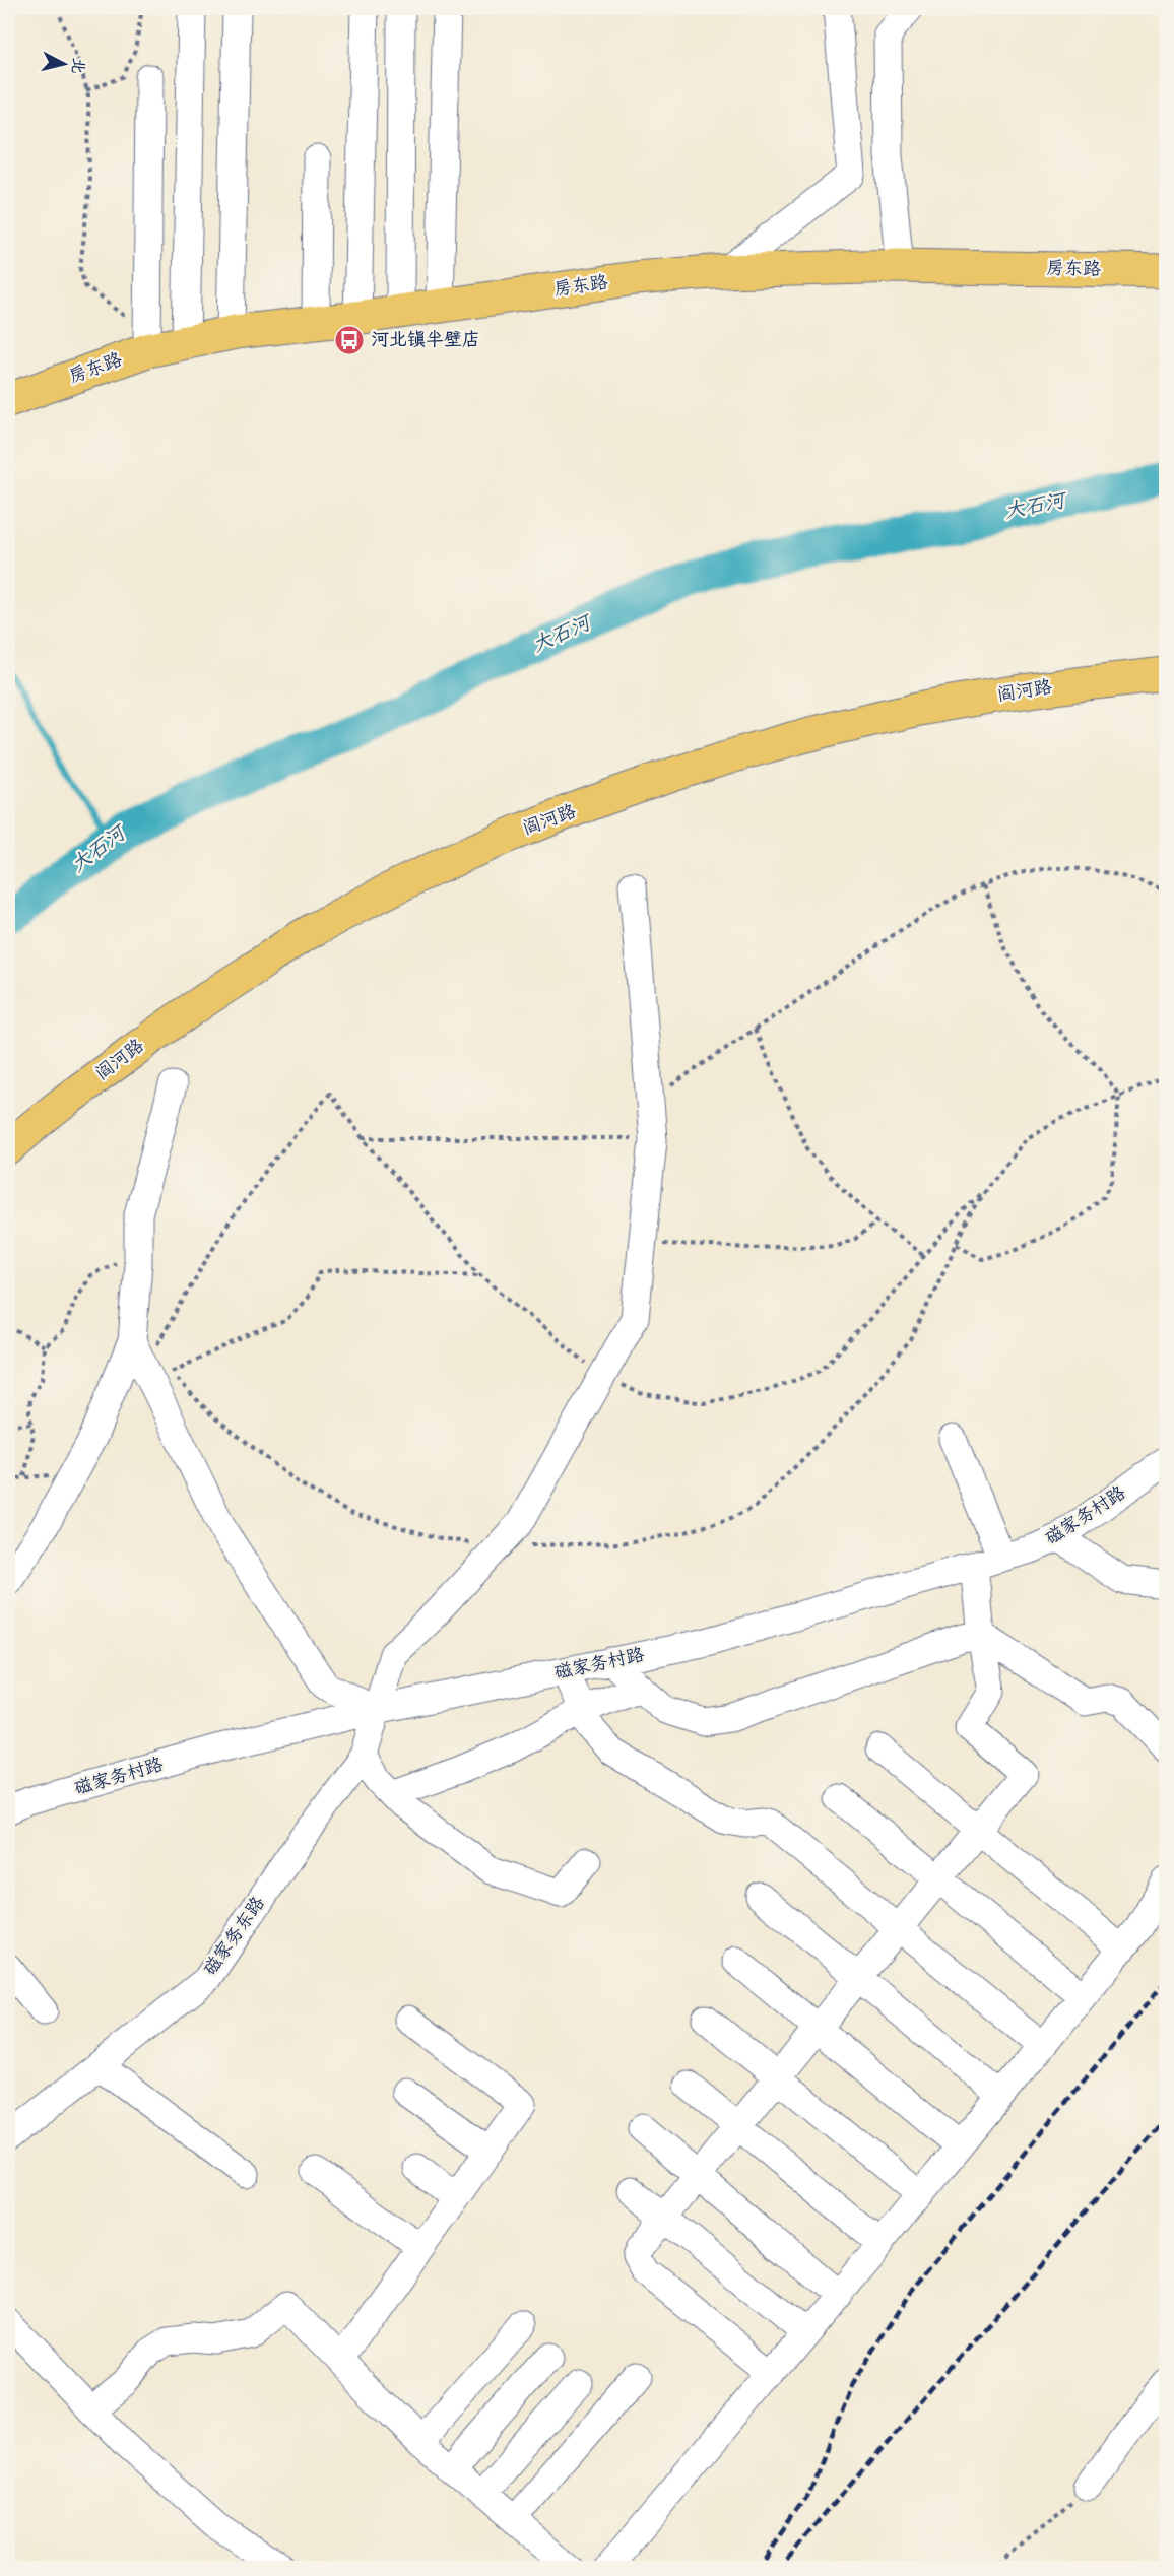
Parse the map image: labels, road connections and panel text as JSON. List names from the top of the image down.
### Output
{
  "streets": {
    "main road": ["房东路", "阎河路"],
    "street": ["磁家务村路", "磁家务东路"]
  },
  "crossings": [
    ["磁家务村路", "磁家务东路"]
  ],
  "water": ["大石河"],
  "places": {
    "bus stop": ["河北镇半壁店"]
  },
  "north": "right"
}
